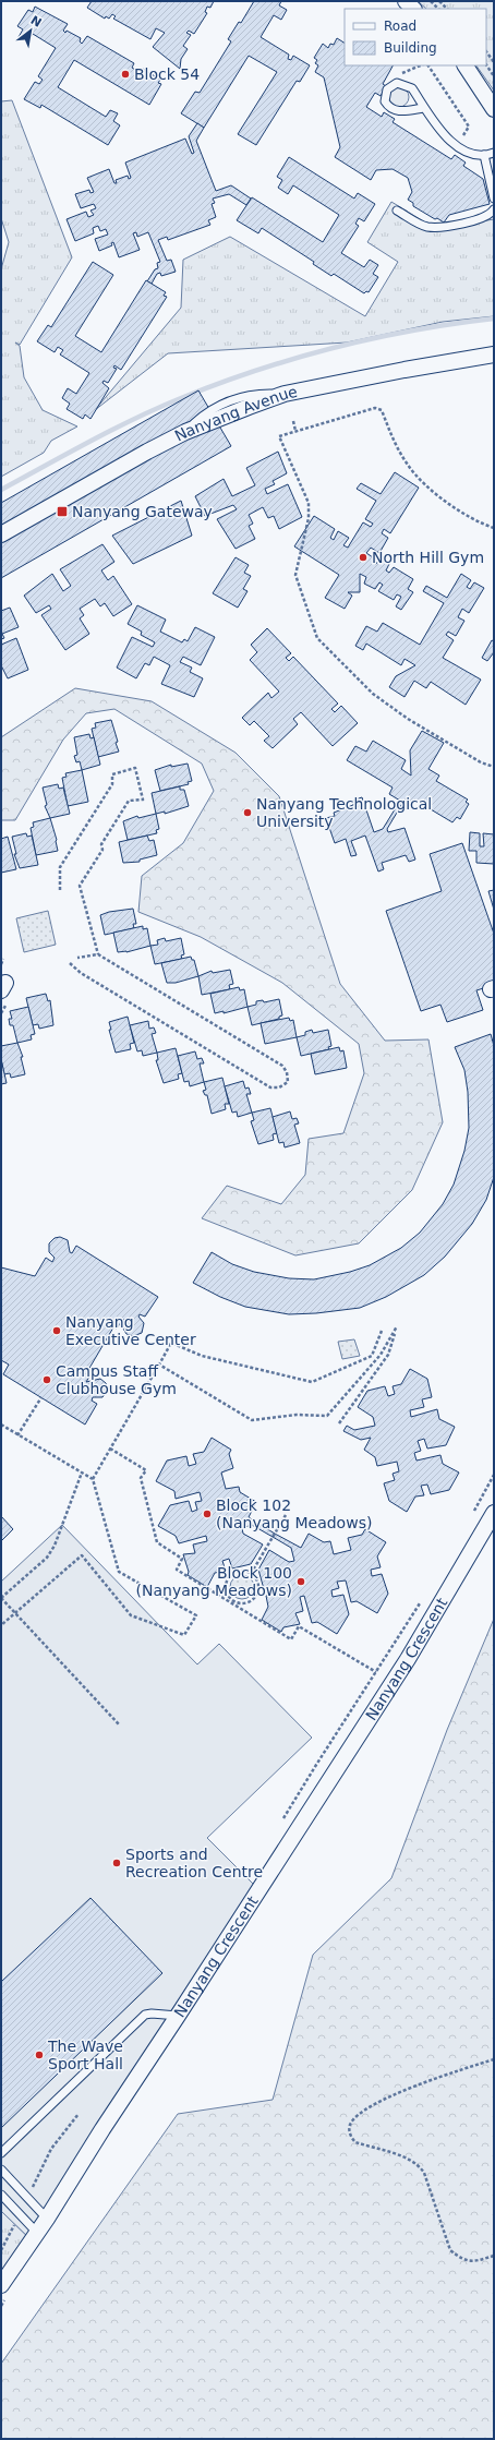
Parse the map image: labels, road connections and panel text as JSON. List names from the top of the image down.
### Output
{
  "streets": {
    "street": ["Nanyang Avenue", "Nanyang Crescent"]
  },
  "places": {
    "other": [
      "Block 54",
      "North Hill Gym",
      "Nanyang Technological University",
      "Nanyang Executive Center",
      "Campus Staff Clubhouse Gym",
      "Block 102 (Nanyang Meadows)",
      "Block 100 (Nanyang Meadows)",
      "Sports and Recreation Centre",
      "The Wave Sport Hall"
    ],
    "transit": ["Nanyang Gateway"]
  },
  "legend": ["Road", "Building"],
  "north": "top right"
}
